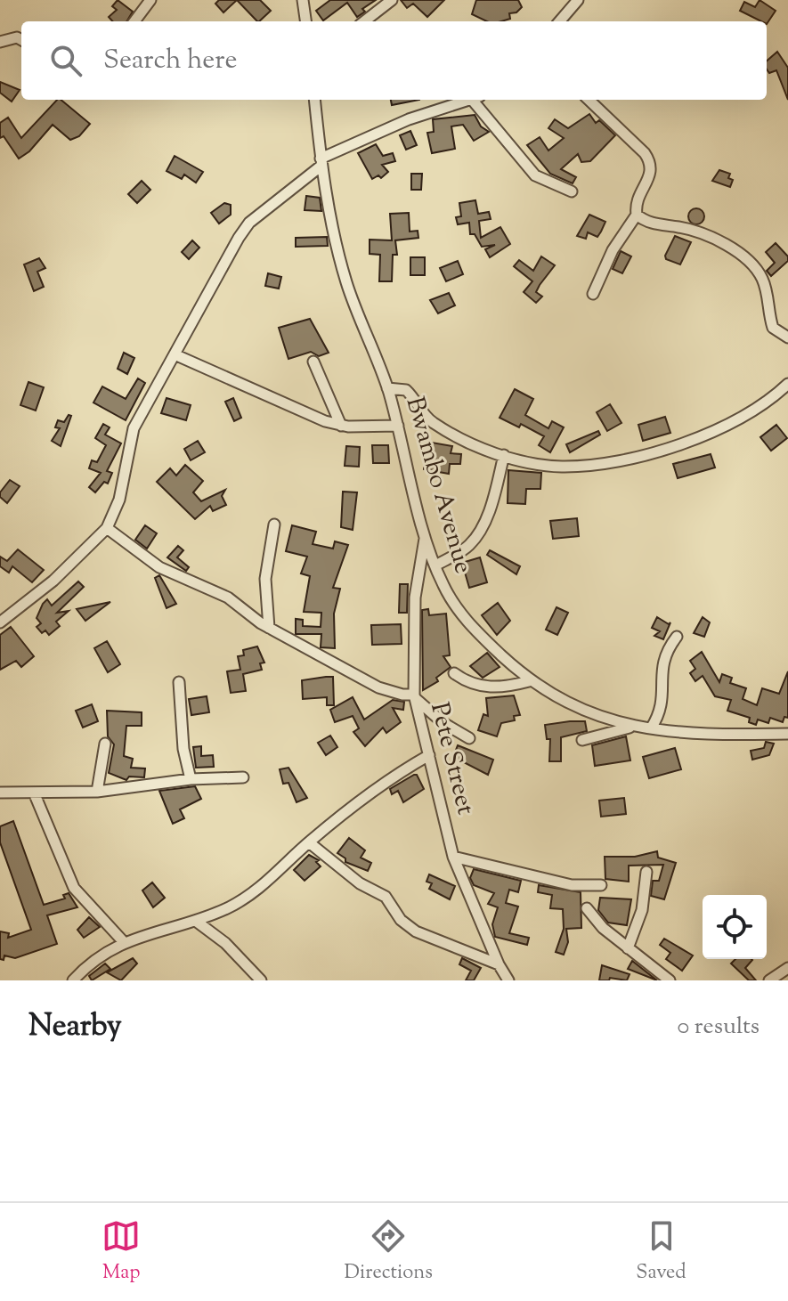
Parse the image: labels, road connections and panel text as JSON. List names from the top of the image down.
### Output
{
  "streets": {
    "street": ["Bwambo Avenue", "Pete Street"]
  },
  "crossings": [
    ["Bwambo Avenue", "Pete Street"]
  ],
  "page": {
    "search": "Search here",
    "heading": ["Nearby", "0 results"],
    "nav": ["Map", "Directions", "Saved"]
  }
}
